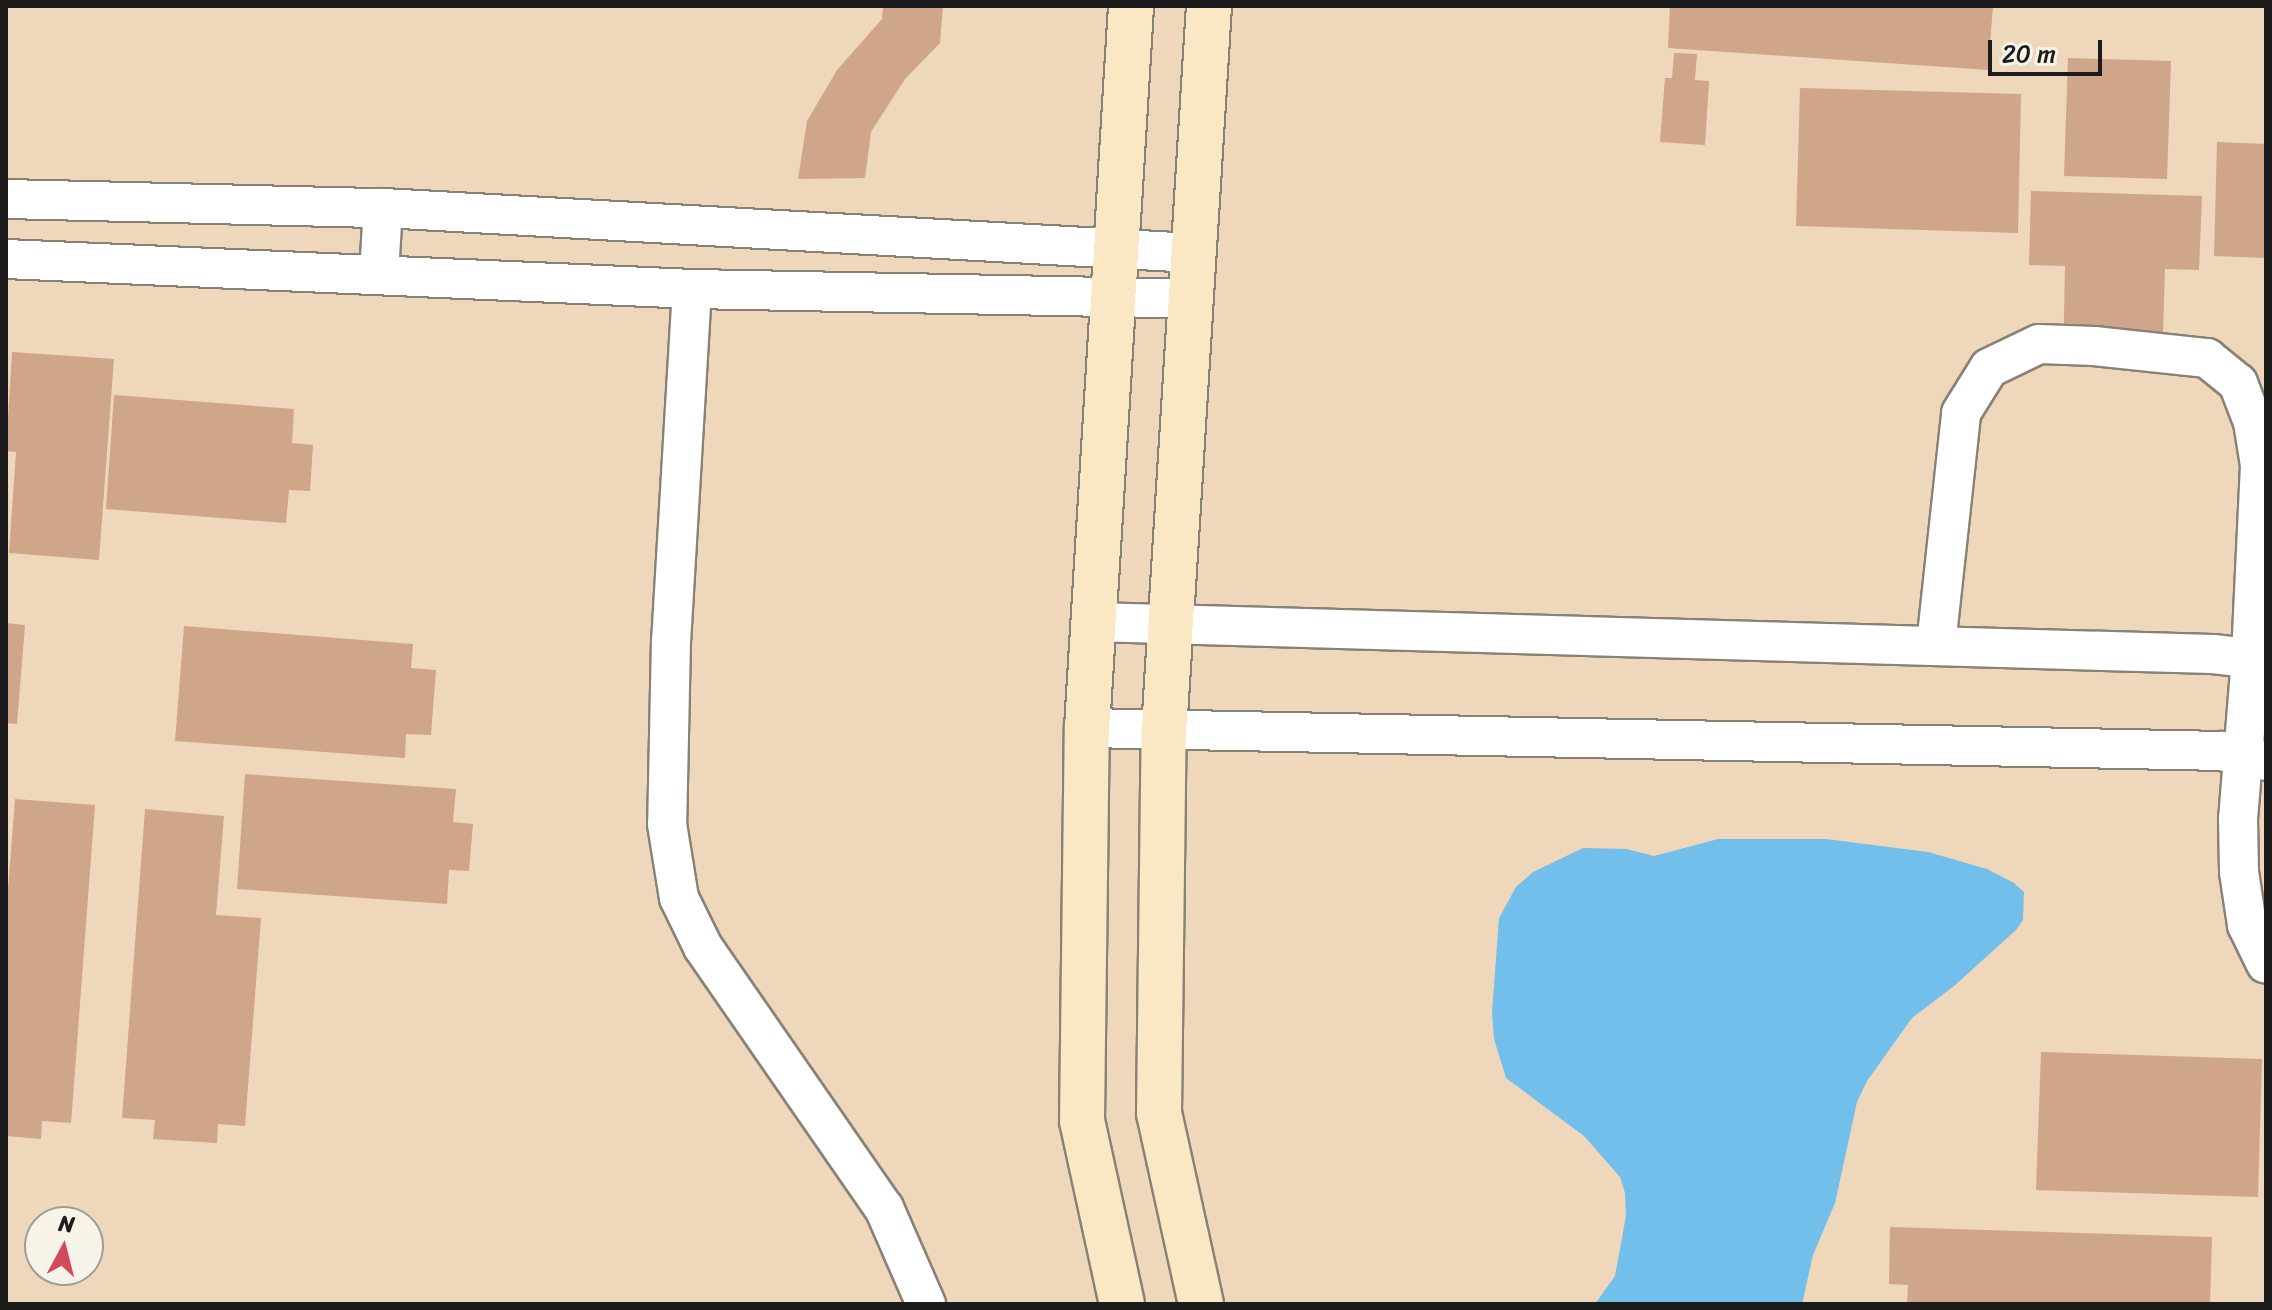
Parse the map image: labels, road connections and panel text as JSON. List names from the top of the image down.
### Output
{
  "scale_bar": "20 m",
  "north": "top"
}
